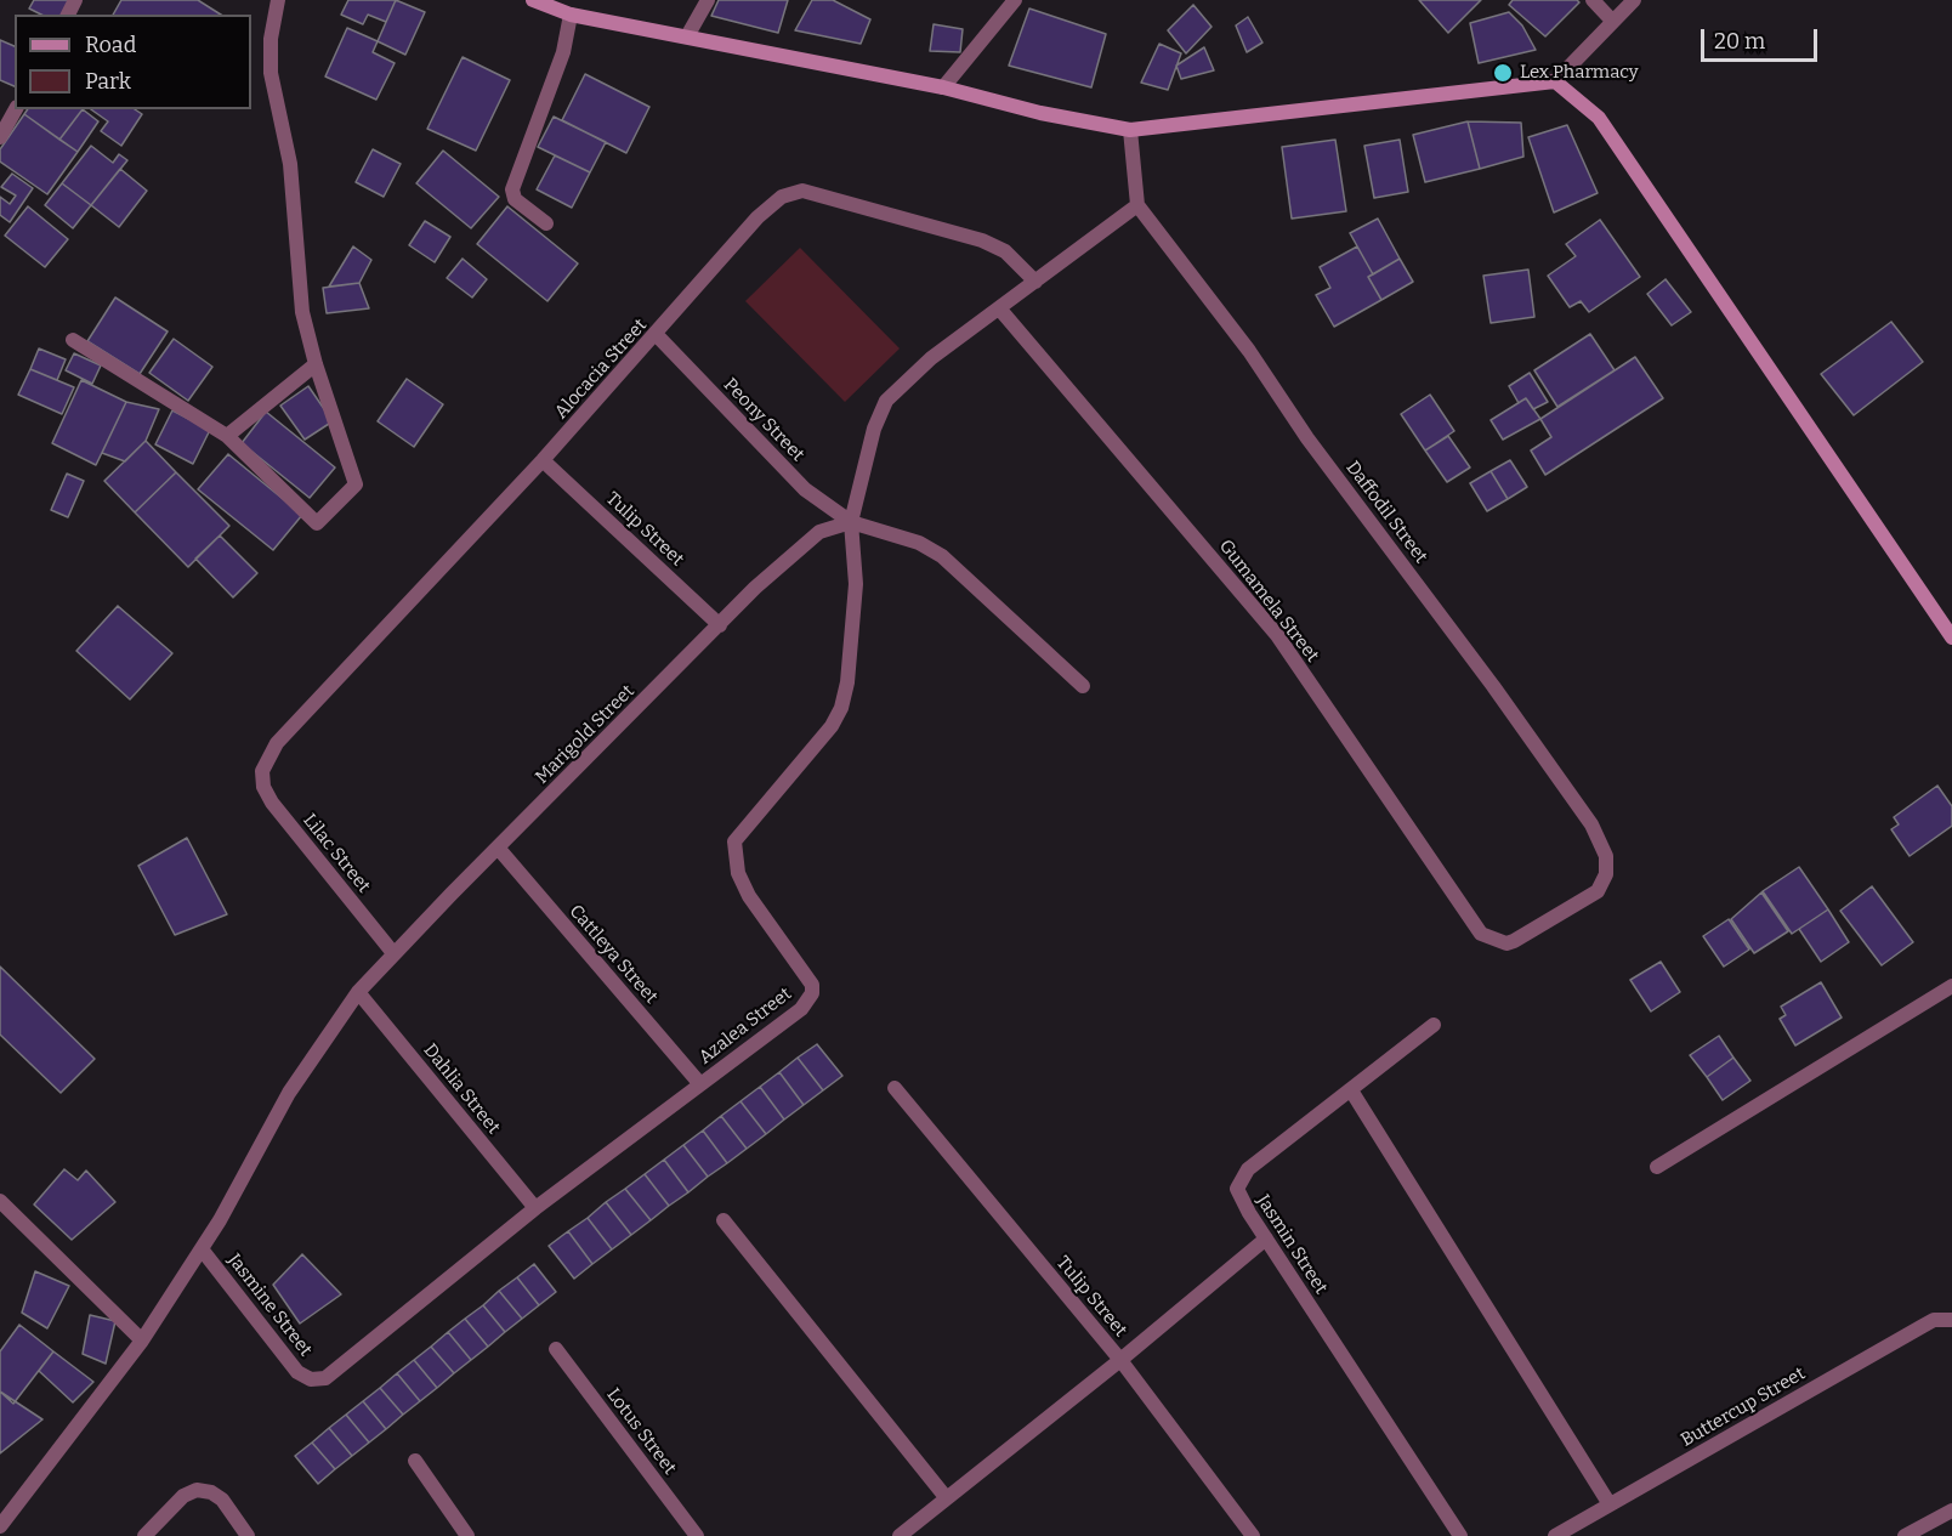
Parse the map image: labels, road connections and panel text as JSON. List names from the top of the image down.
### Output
{
  "streets": {
    "street": [
      "Alocacia Street",
      "Peony Street",
      "Daffodil Street",
      "Tulip Street",
      "Gumamela Street",
      "Marigold Street",
      "Lilac Street",
      "Cattleya Street",
      "Azalea Street",
      "Dahlia Street",
      "Jasmin Street",
      "Jasmine Street",
      "Buttercup Street",
      "Lotus Street"
    ]
  },
  "crossings": [
    ["Alocacia Street", "Peony Street"],
    ["Alocacia Street", "Tulip Street"],
    ["Alocacia Street", "Lilac Street"],
    ["Peony Street", "Marigold Street"],
    ["Peony Street", "Azalea Street"],
    ["Daffodil Street", "Gumamela Street"],
    ["Tulip Street", "Marigold Street"],
    ["Marigold Street", "Lilac Street"],
    ["Marigold Street", "Cattleya Street"],
    ["Marigold Street", "Azalea Street"],
    ["Marigold Street", "Dahlia Street"],
    ["Marigold Street", "Jasmine Street"],
    ["Cattleya Street", "Azalea Street"],
    ["Azalea Street", "Dahlia Street"],
    ["Azalea Street", "Jasmine Street"]
  ],
  "places": ["Lex Pharmacy"],
  "legend": ["Road", "Park"],
  "scale_bar": "20 m"
}
